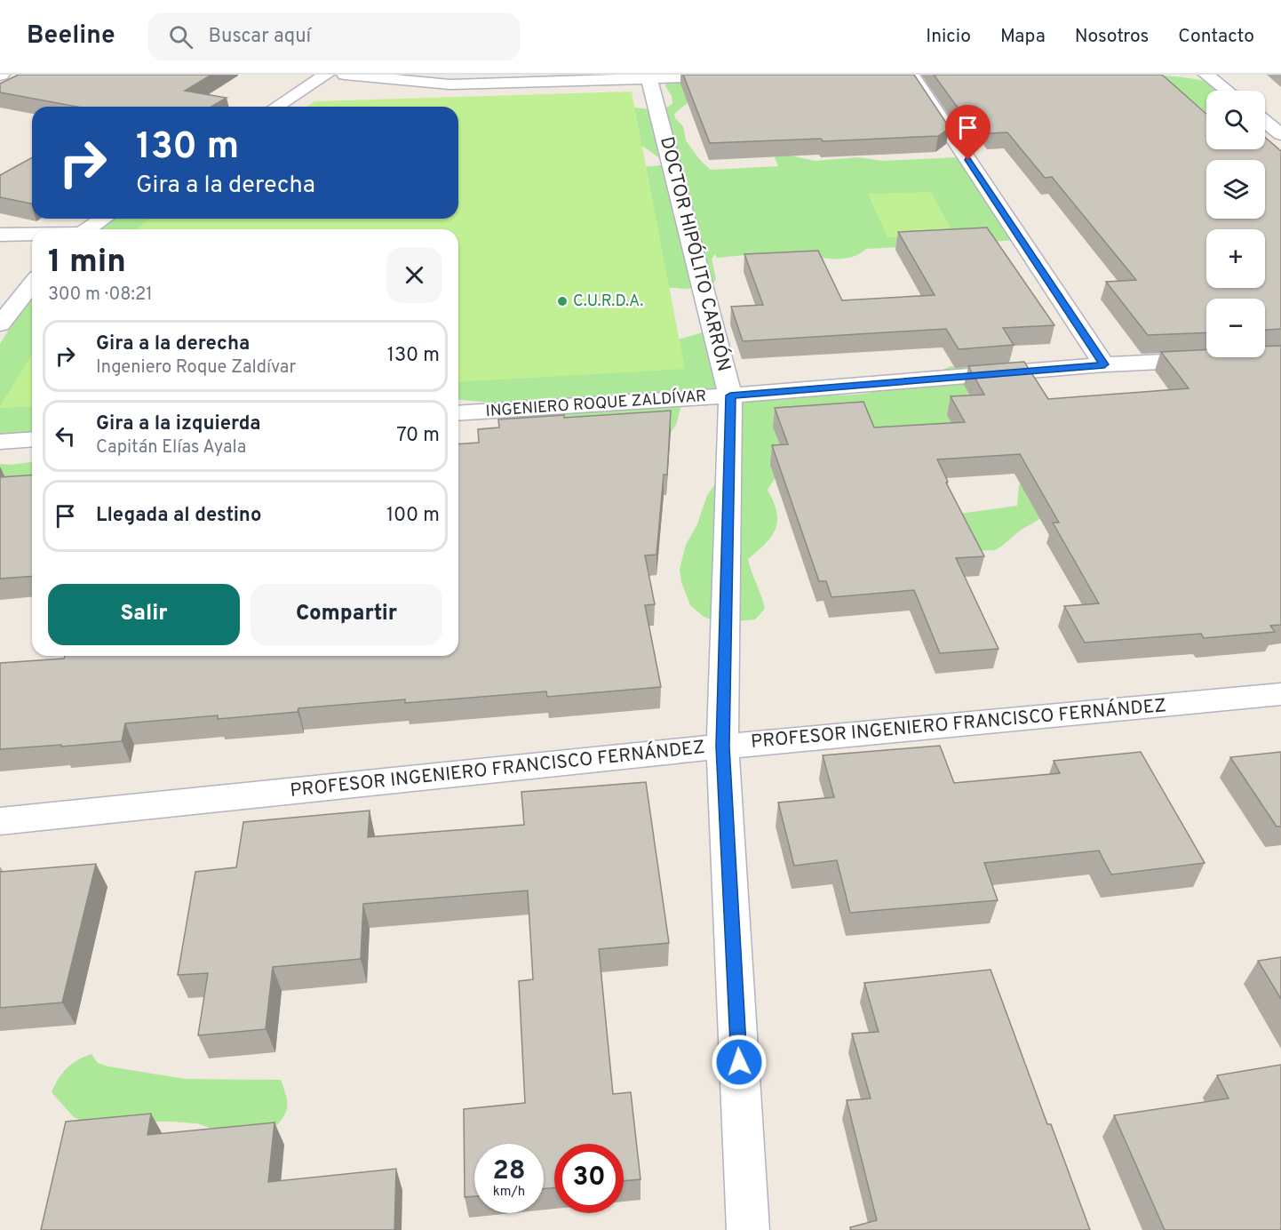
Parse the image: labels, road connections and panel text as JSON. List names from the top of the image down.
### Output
{
  "streets": {
    "street": ["DOCTOR HIPÓLITO CARRÓN", "INGENIERO ROQUE ZALDÍVAR", "PROFESOR INGENIERO FRANCISCO FERNÁNDEZ"]
  },
  "crossings": [
    ["DOCTOR HIPÓLITO CARRÓN", "INGENIERO ROQUE ZALDÍVAR"],
    ["DOCTOR HIPÓLITO CARRÓN", "PROFESOR INGENIERO FRANCISCO FERNÁNDEZ"]
  ],
  "places": ["C.U.R.D.A."],
  "page": {
    "header": "Beeline",
    "search": "Buscar aquí",
    "nav": [
      "Inicio",
      "Mapa",
      "Nosotros",
      "Contacto"
    ],
    "map_buttons": ["+", "−"],
    "turn": ["130 m", "Gira a la derecha"],
    "heading": ["1 min", "300 m · 08:21"],
    "list": [
      {
        "name": "Gira a la derecha",
        "note": "Ingeniero Roque Zaldívar",
        "value": "130 m"
      },
      {
        "name": "Gira a la izquierda",
        "note": "Capitán Elías Ayala",
        "value": "70 m"
      },
      {
        "name": "Llegada al destino",
        "value": "100 m"
      }
    ],
    "buttons": ["Salir", "Compartir"],
    "speed": "28 km/h",
    "limit": "30"
  }
}
